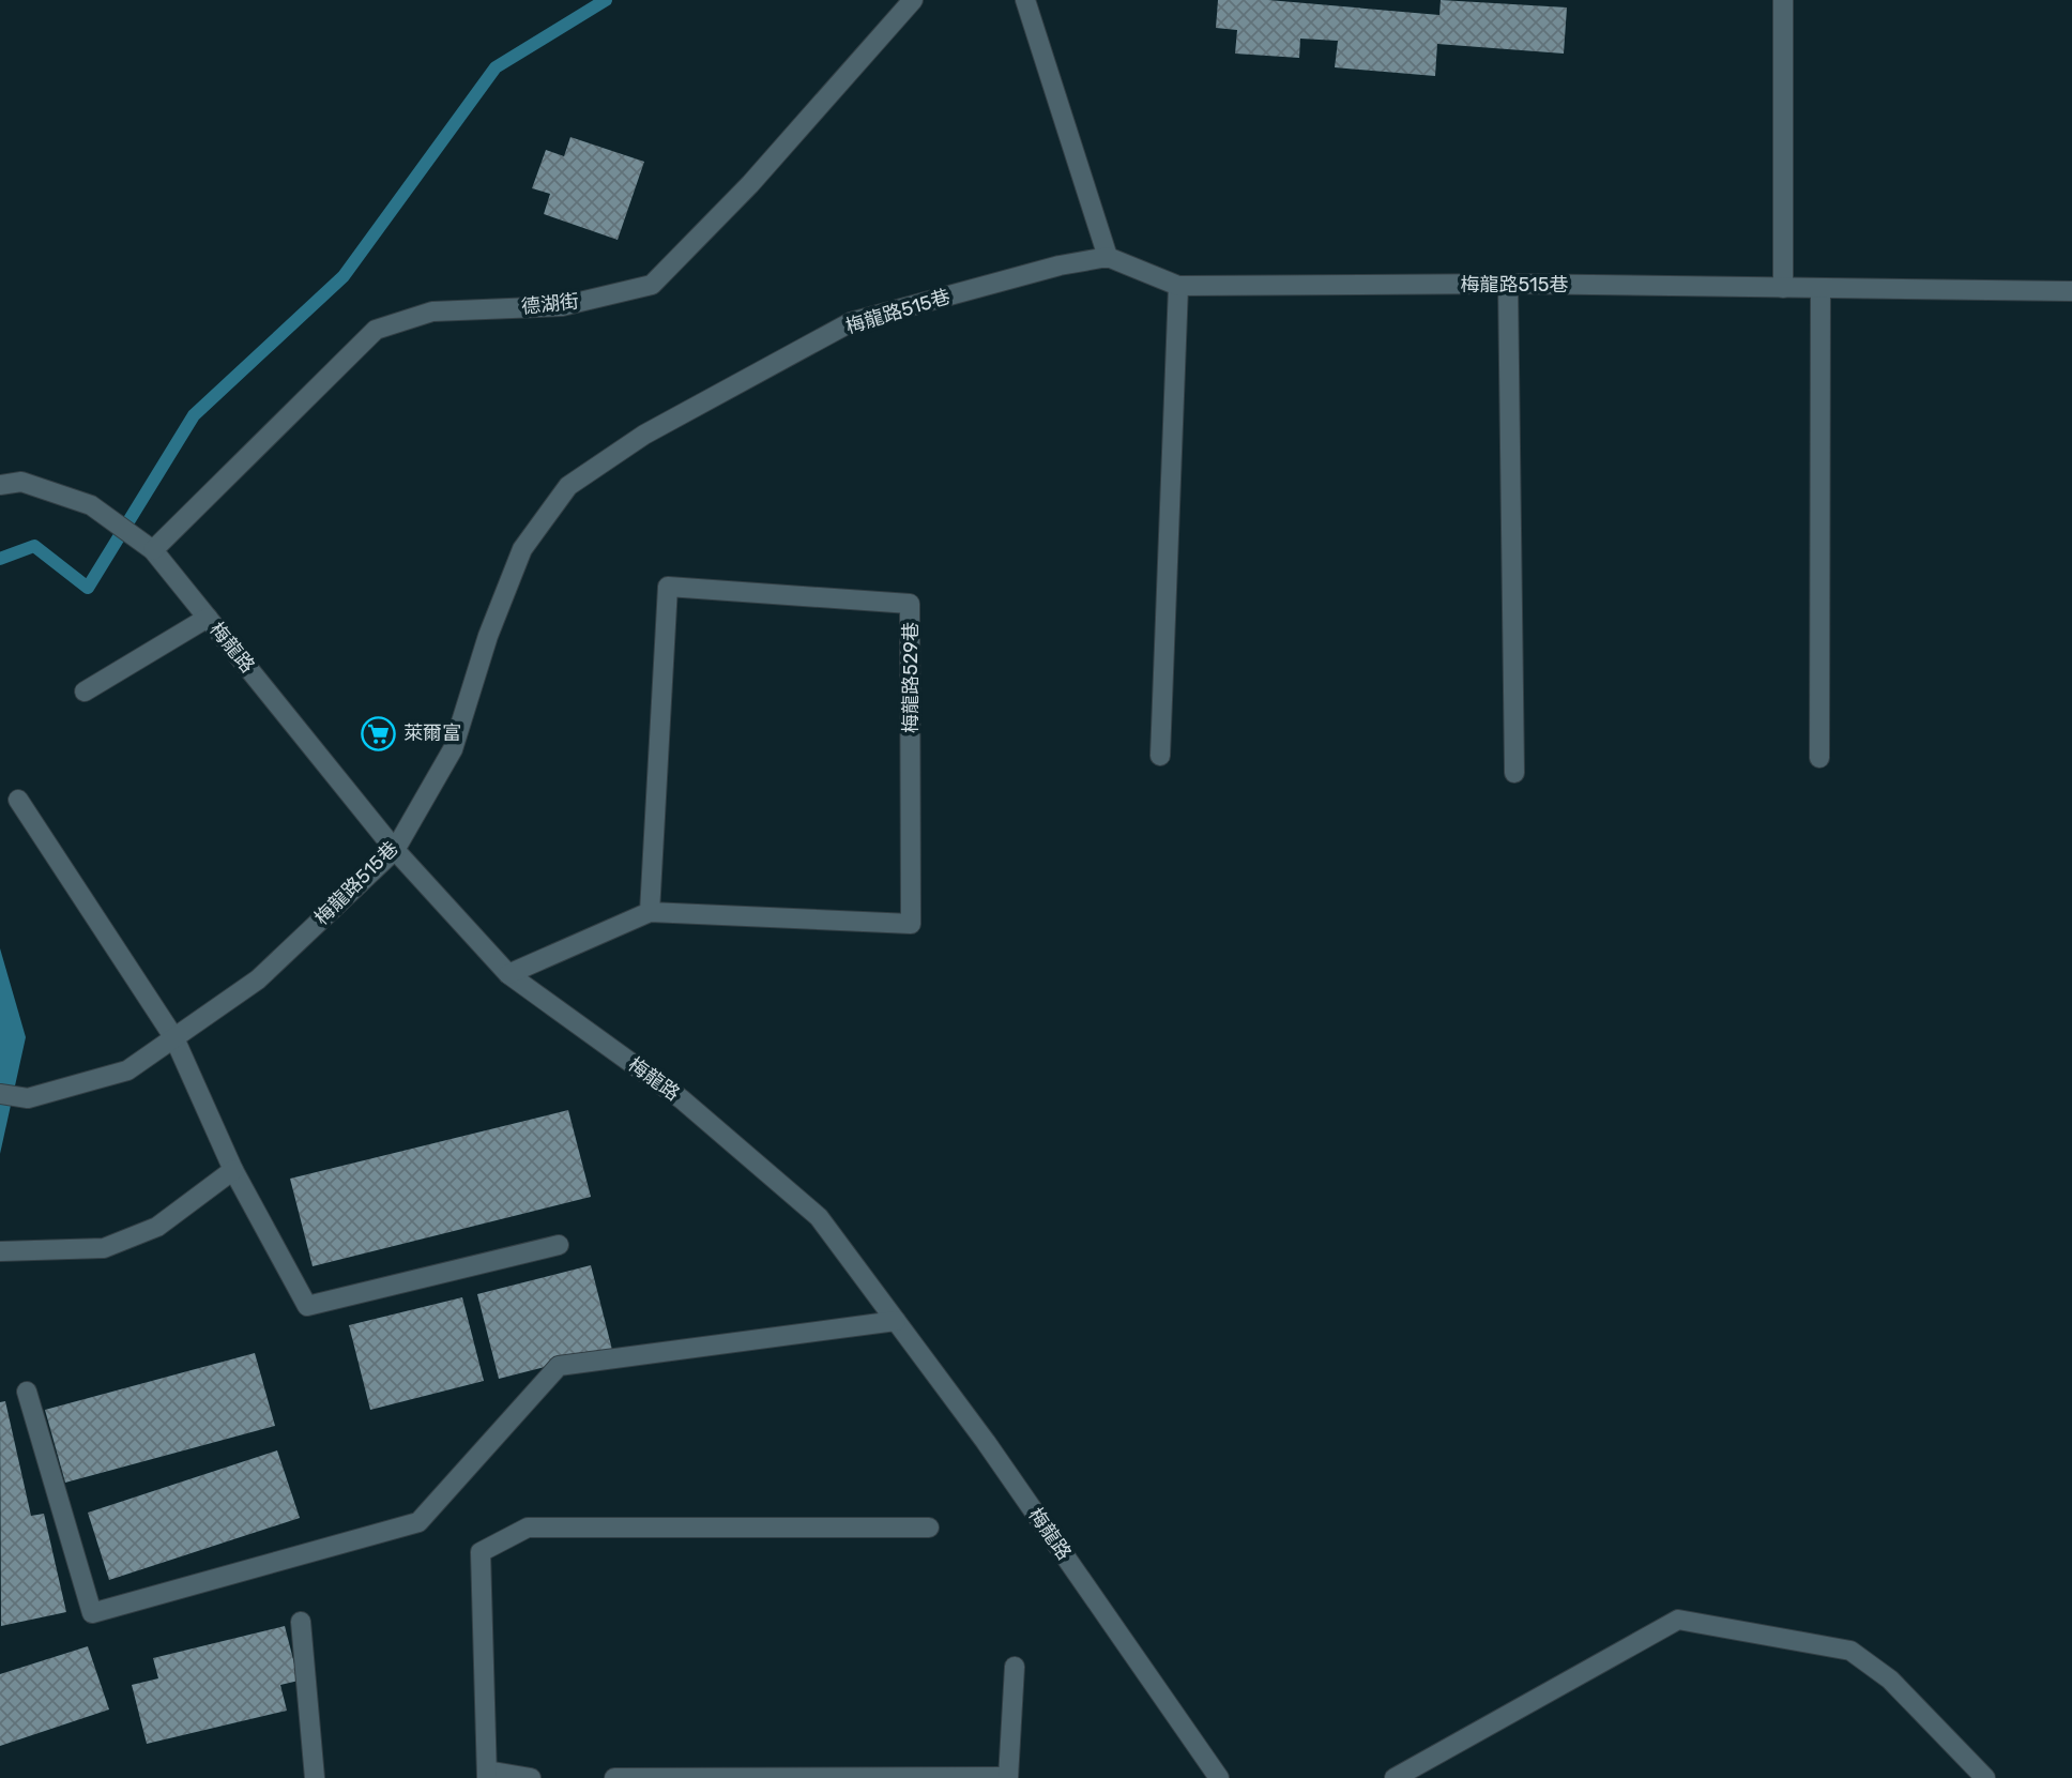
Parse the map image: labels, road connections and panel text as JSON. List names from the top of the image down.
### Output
{
  "streets": {
    "street": [
      "梅龍路515巷",
      "德湖街",
      "梅龍路",
      "梅龍路529巷"
    ]
  },
  "crossings": [
    ["梅龍路515巷", "梅龍路"],
    ["德湖街", "梅龍路"],
    ["梅龍路", "梅龍路529巷"]
  ],
  "places": {
    "supermarket": ["萊爾富"]
  }
}
